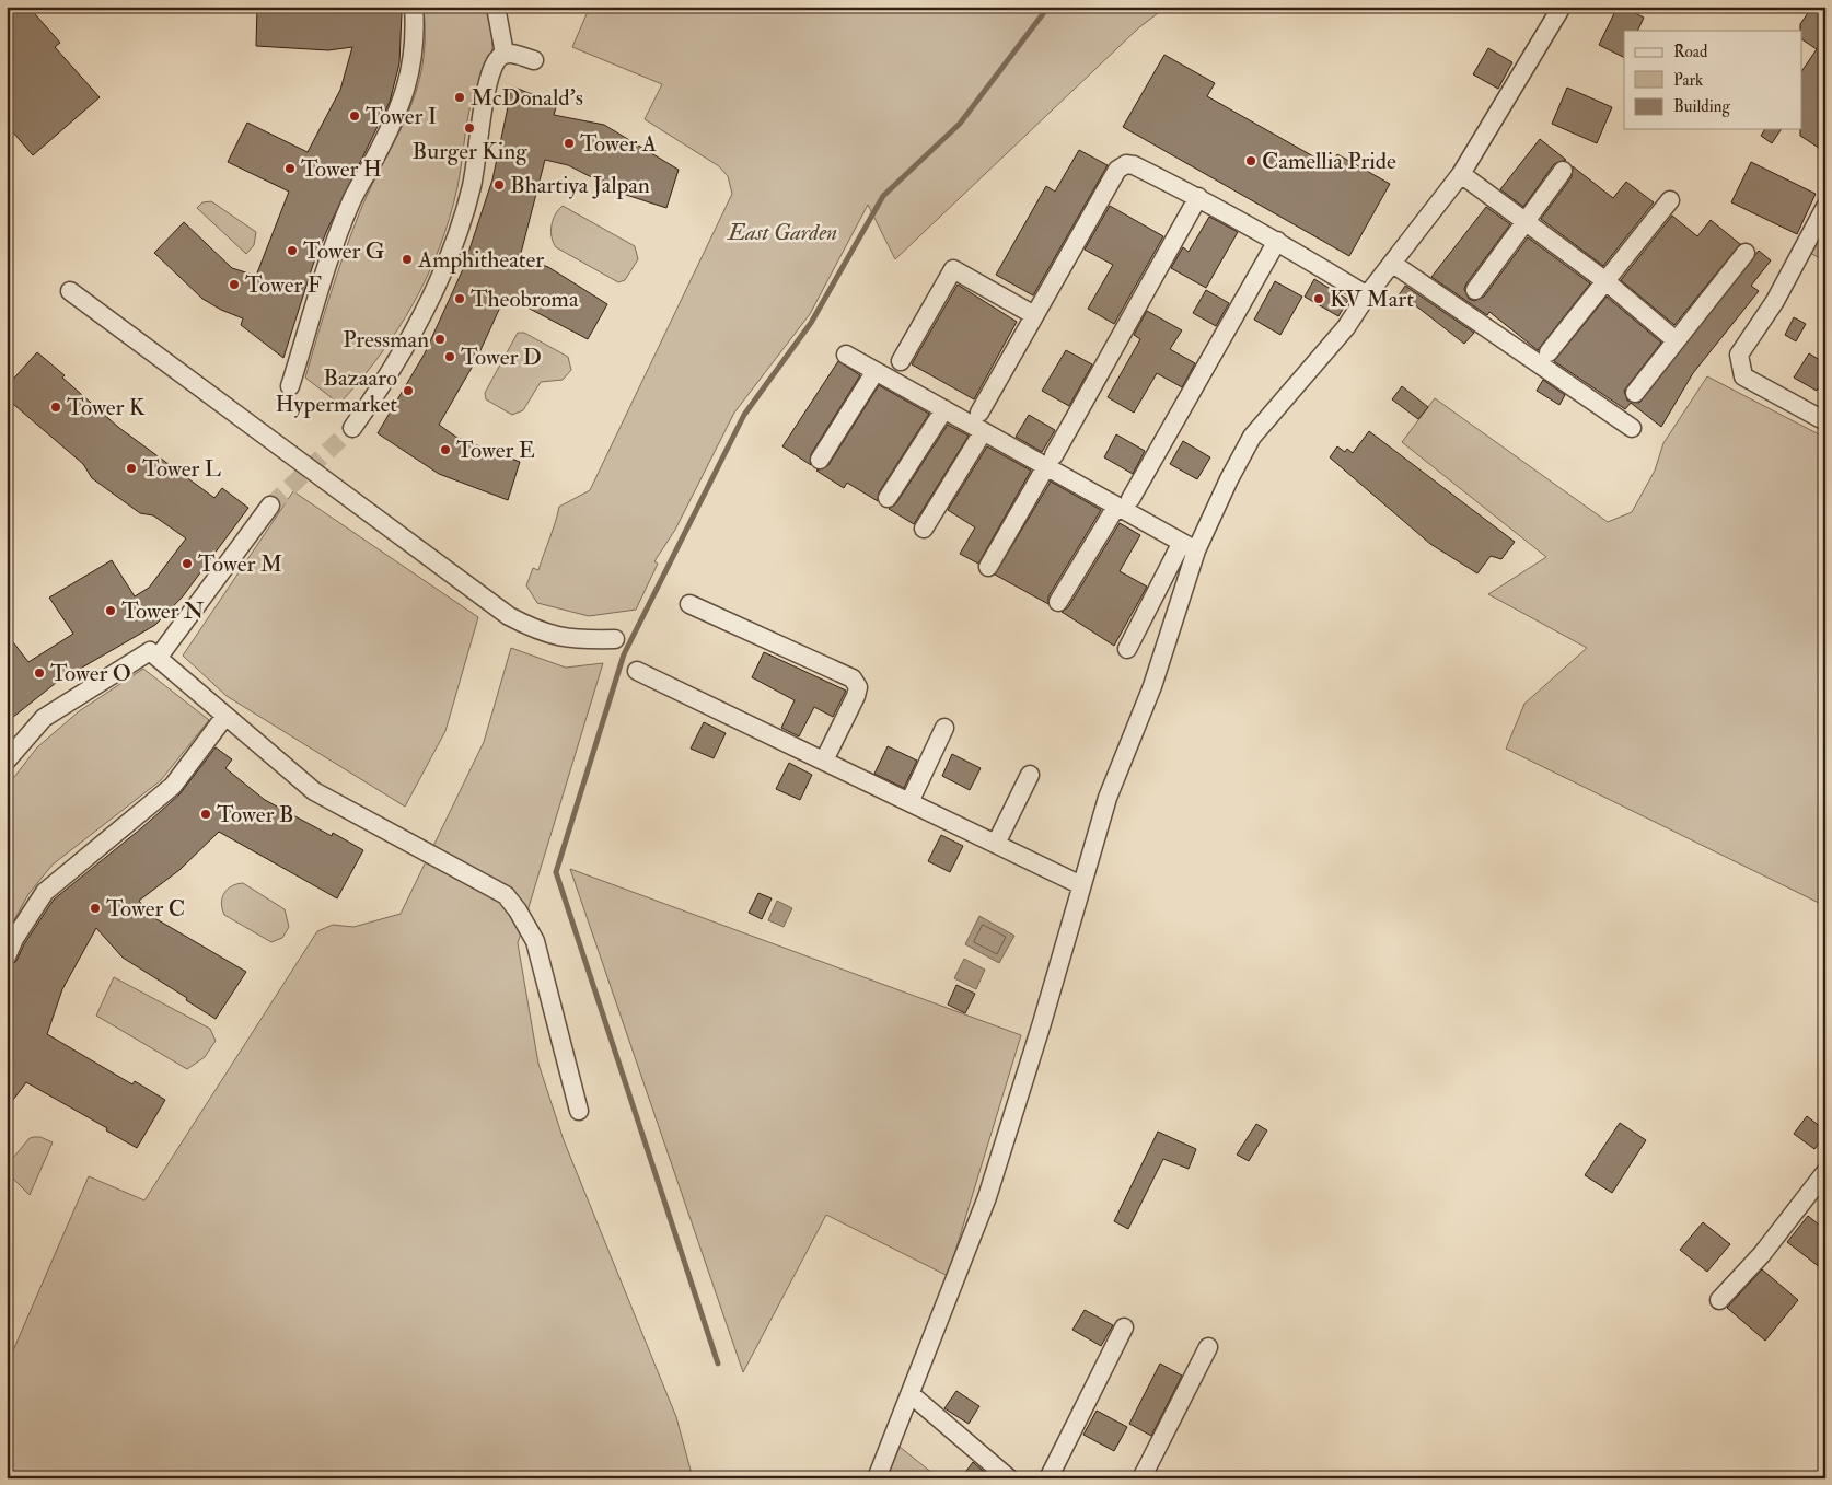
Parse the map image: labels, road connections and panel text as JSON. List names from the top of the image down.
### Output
{
  "parks": ["East Garden"],
  "places": [
    "McDonald's",
    "Tower I",
    "Burger King",
    "Tower A",
    "Camellia Pride",
    "Tower H",
    "Bhartiya Jalpan",
    "Tower G",
    "Amphitheater",
    "Tower F",
    "Theobroma",
    "KV Mart",
    "Pressman",
    "Tower D",
    "Bazaaro Hypermarket",
    "Tower K",
    "Tower E",
    "Tower L",
    "Tower M",
    "Tower N",
    "Tower O",
    "Tower B",
    "Tower C"
  ],
  "legend": ["Road", "Park", "Building"]
}
